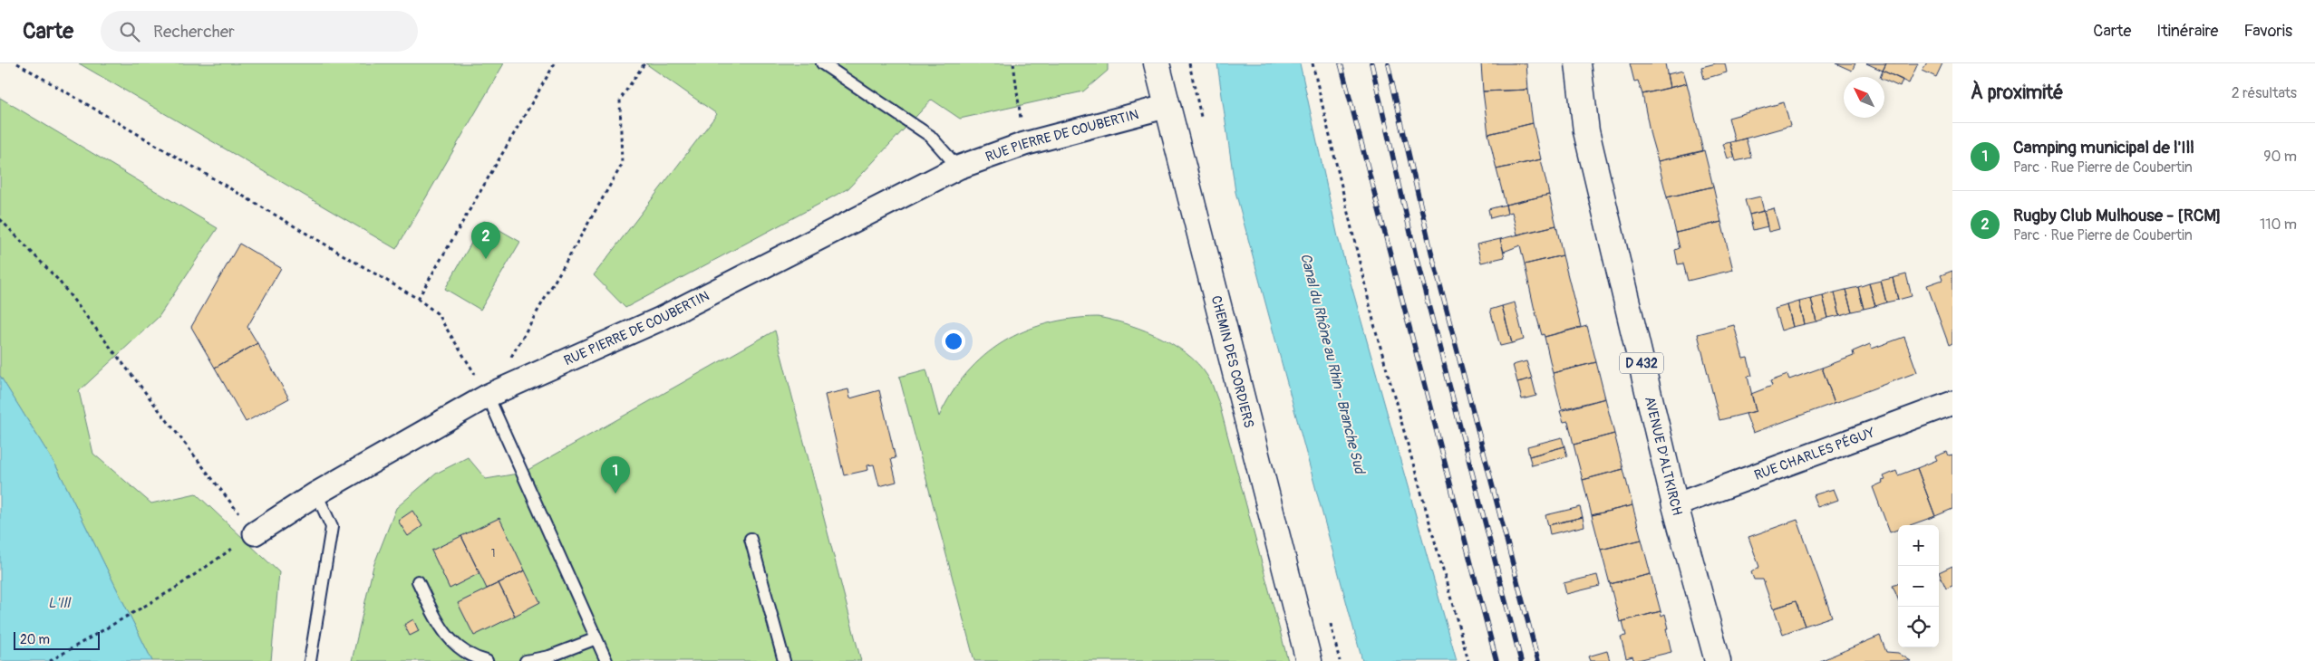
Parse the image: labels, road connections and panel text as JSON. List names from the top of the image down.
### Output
{
  "streets": {
    "street": [
      "RUE PIERRE DE COUBERTIN",
      "CHEMIN DES CORDIERS",
      "D 432",
      "RUE CHARLES PÉGUY",
      "AVENUE D'ALTKIRCH"
    ]
  },
  "crossings": [
    ["RUE PIERRE DE COUBERTIN", "CHEMIN DES CORDIERS"],
    ["RUE CHARLES PÉGUY", "AVENUE D'ALTKIRCH"]
  ],
  "water": ["Canal du Rhône au Rhin - Branche Sud", "L'Ill"],
  "house_numbers": ["1"],
  "scale_bar": "20 m",
  "north": "top left",
  "page": {
    "header": "Carte",
    "search": "Rechercher",
    "nav": ["Carte", "Itinéraire", "Favoris"],
    "heading": ["À proximité", "2 résultats"],
    "list": [
      {
        "mark": "1",
        "name": "Camping municipal de l'Ill",
        "note": "Parc · Rue Pierre de Coubertin",
        "value": "90 m"
      },
      {
        "mark": "2",
        "name": "Rugby Club Mulhouse - [RCM]",
        "note": "Parc · Rue Pierre de Coubertin",
        "value": "110 m"
      }
    ],
    "pins": ["2", "1"],
    "map_buttons": ["+", "−"],
    "scale": "20 m"
  }
}
